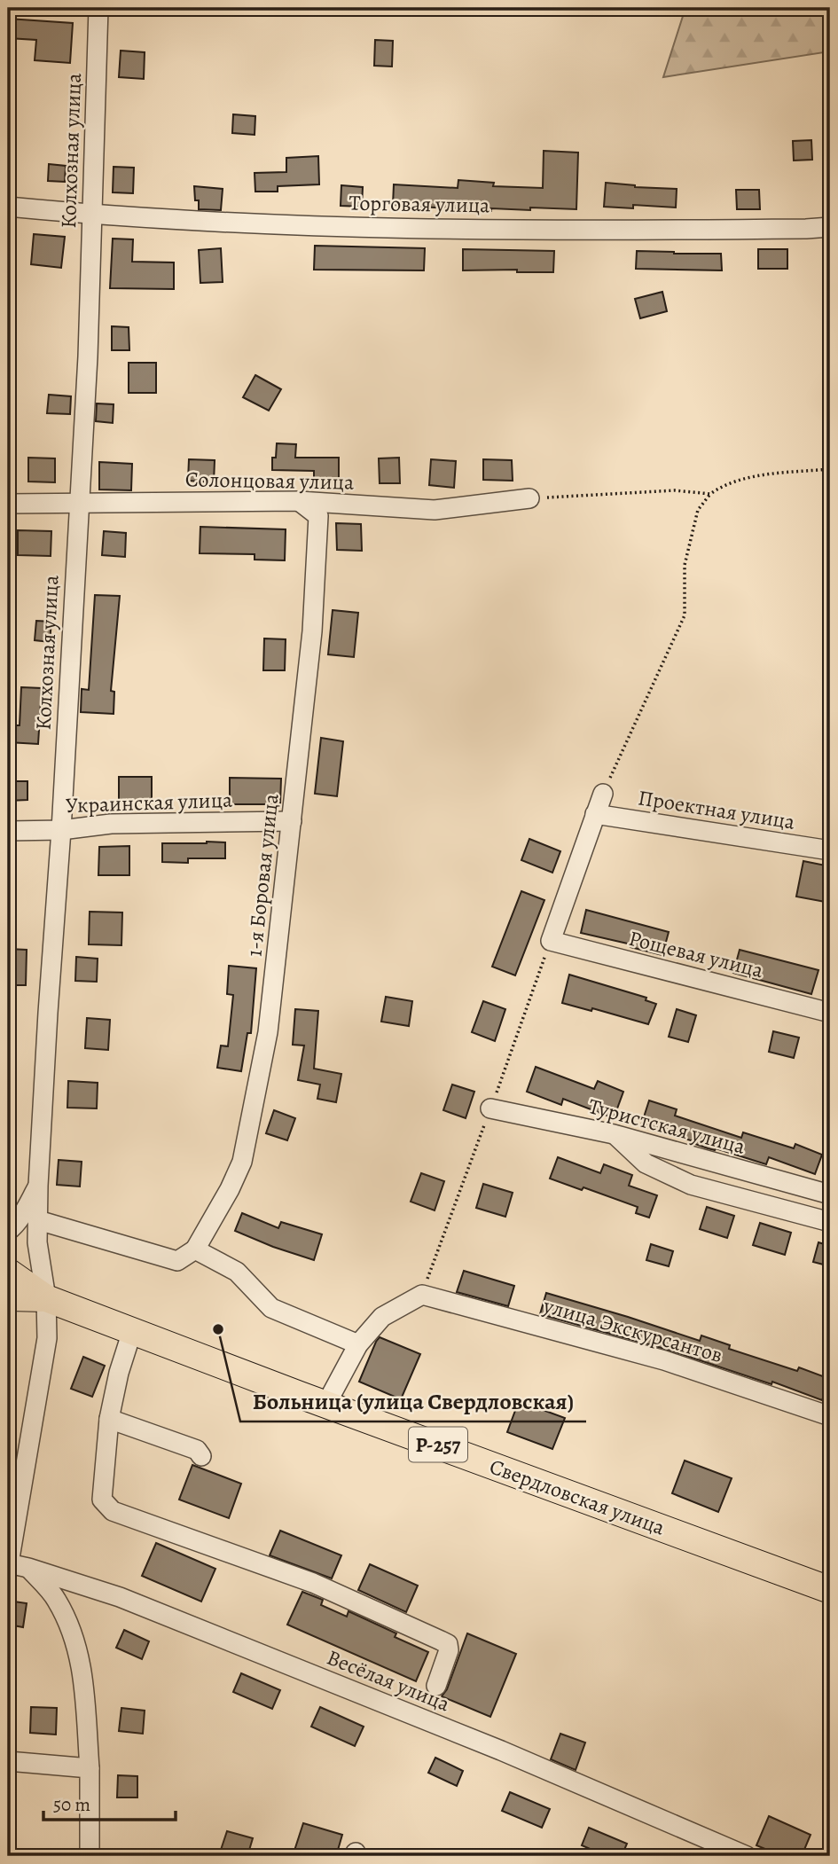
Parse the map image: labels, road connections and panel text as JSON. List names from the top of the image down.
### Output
{
  "streets": {
    "highway": ["Р-257", "Свердловская улица"],
    "street": [
      "Колхозная улица",
      "Торговая улица",
      "Солонцовая улица",
      "Украинская улица",
      "Проектная улица",
      "1-я Боровая улица",
      "Рощевая улица",
      "Туристская улица",
      "улица Экскурсантов",
      "Весёлая улица"
    ]
  },
  "crossings": [
    ["Колхозная улица", "Торговая улица"],
    ["Колхозная улица", "Солонцовая улица"],
    ["Колхозная улица", "Украинская улица"],
    ["Колхозная улица", "Свердловская улица"],
    ["Колхозная улица", "Весёлая улица"],
    ["Солонцовая улица", "1-я Боровая улица"],
    ["Украинская улица", "1-я Боровая улица"],
    ["Проектная улица", "Рощевая улица"]
  ],
  "places": ["Больница (улица Свердловская)"],
  "scale_bar": "50 m"
}
